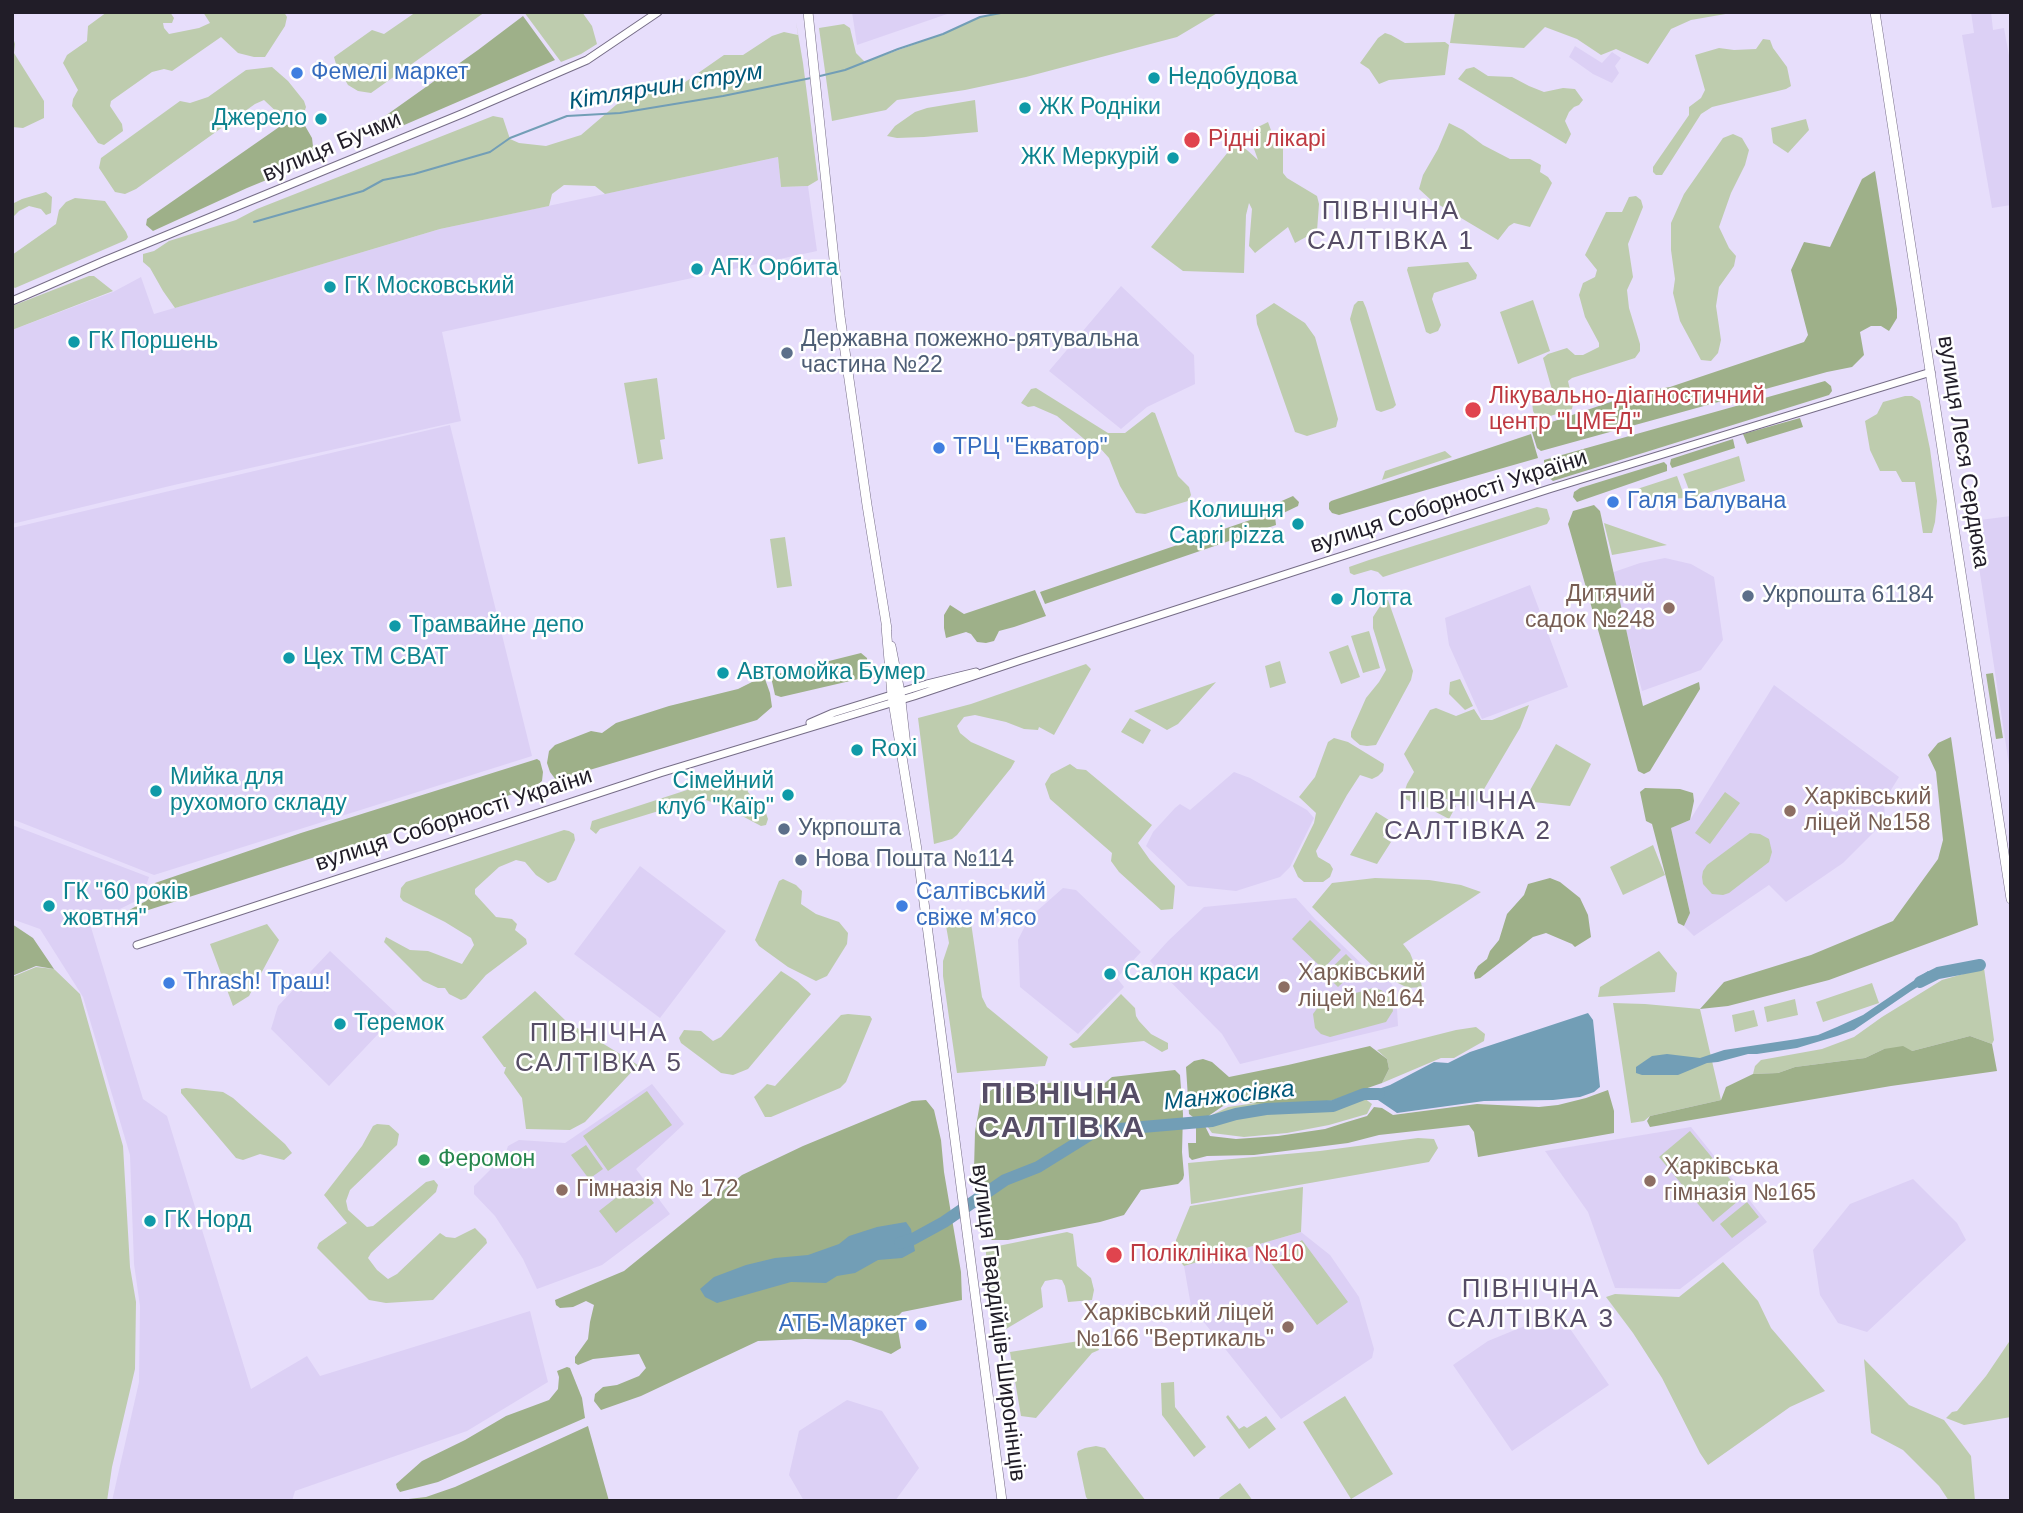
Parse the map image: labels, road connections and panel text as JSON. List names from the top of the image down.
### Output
{
  "streets": {
    "main road": ["вулиця Леся Сердюка", "вулиця Гвардійців-Широнінців"],
    "street": ["вулиця Бучми", "вулиця Соборності України"]
  },
  "crossings": [
    ["вулиця Леся Сердюка", "вулиця Соборності України"],
    ["вулиця Соборності України", "вулиця Гвардійців-Широнінців"]
  ],
  "districts": [
    "ПІВНІЧНА САЛТІВКА 1",
    "ПІВНІЧНА САЛТІВКА 2",
    "ПІВНІЧНА САЛТІВКА 5",
    "ПІВНІЧНА САЛТІВКА",
    "ПІВНІЧНА САЛТІВКА 3"
  ],
  "water": ["Кітлярчин струм", "Манжосівка"],
  "places": [
    "Фемелі маркет",
    "Недобудова",
    "ЖК Родніки",
    "Джерело",
    "Рідні лікарі",
    "ЖК Меркурій",
    "АГК Орбита",
    "ГК Московський",
    "ГК Поршень",
    "Державна пожежно-рятувальна частина №22",
    "Лікувально-діагностичний центр \"ЦМЕД\"",
    "ТРЦ \"Екватор\"",
    "Галя Балувана",
    "Колишня Capri pizza",
    "Укрпошта 61184",
    "Лотта",
    "Дитячий садок №248",
    "Трамвайне депо",
    "Цех ТМ СВАТ",
    "Автомойка Бумер",
    "Roxi",
    "Мийка для рухомого складу",
    "Сімейний клуб \"Каїр\"",
    "Харківський ліцей №158",
    "Укрпошта",
    "Нова Пошта №114",
    "ГК \"60 років жовтня\"",
    "Салтівський свіже м'ясо",
    "Салон краси",
    "Thrash! Траш!",
    "Харківський ліцей №164",
    "Теремок",
    "Феромон",
    "Харківська гімназія №165",
    "Гімназія № 172",
    "ГК Норд",
    "Поліклініка №10",
    "АТБ-Маркет",
    "Харківський ліцей №166 \"Вертикаль\""
  ]
}
